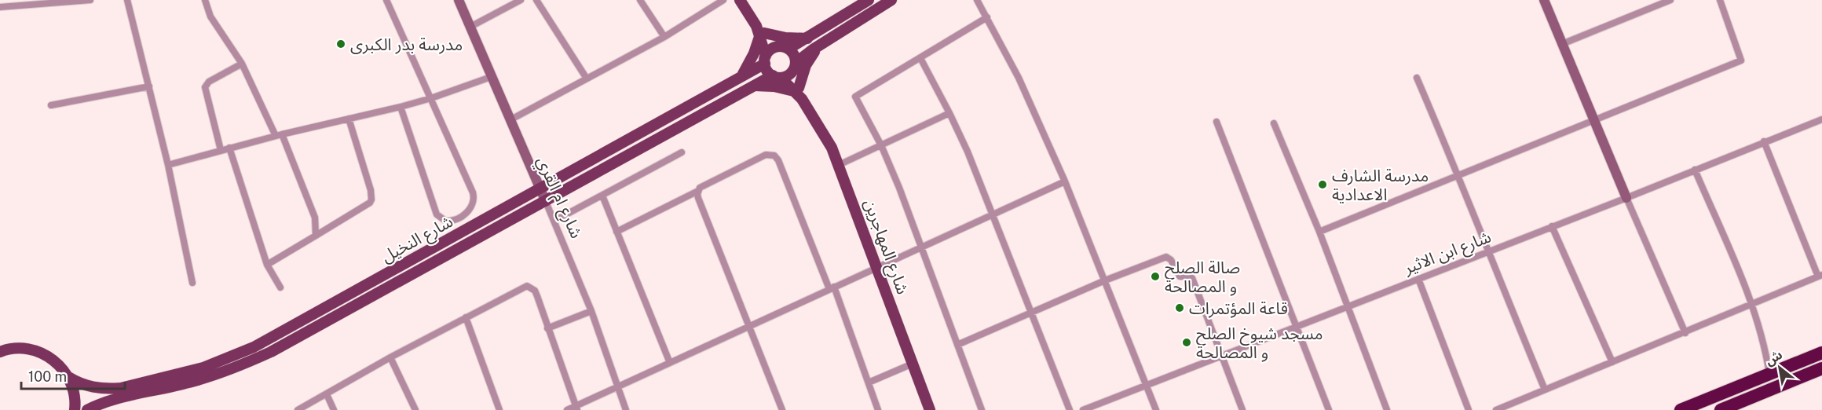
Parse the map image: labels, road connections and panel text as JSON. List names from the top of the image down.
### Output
{
  "streets": {
    "main road": ["شارع النخيل", "شارع المهاجرين"],
    "street": ["شارع ام القري", "شارع ابن الاثير"]
  },
  "crossings": [
    ["شارع ام القري", "شارع النخيل"],
    ["شارع النخيل", "شارع المهاجرين"]
  ],
  "places": [
    "مدرسة بدر الكبرى",
    "مدرسة الشارف الاعدادية",
    "صالة الصلح و المصالحة",
    "قاعة المؤتمرات",
    "مسجد شيوخ الصلح و المصالحة"
  ],
  "scale_bar": "100 m",
  "north": "top left"
}
